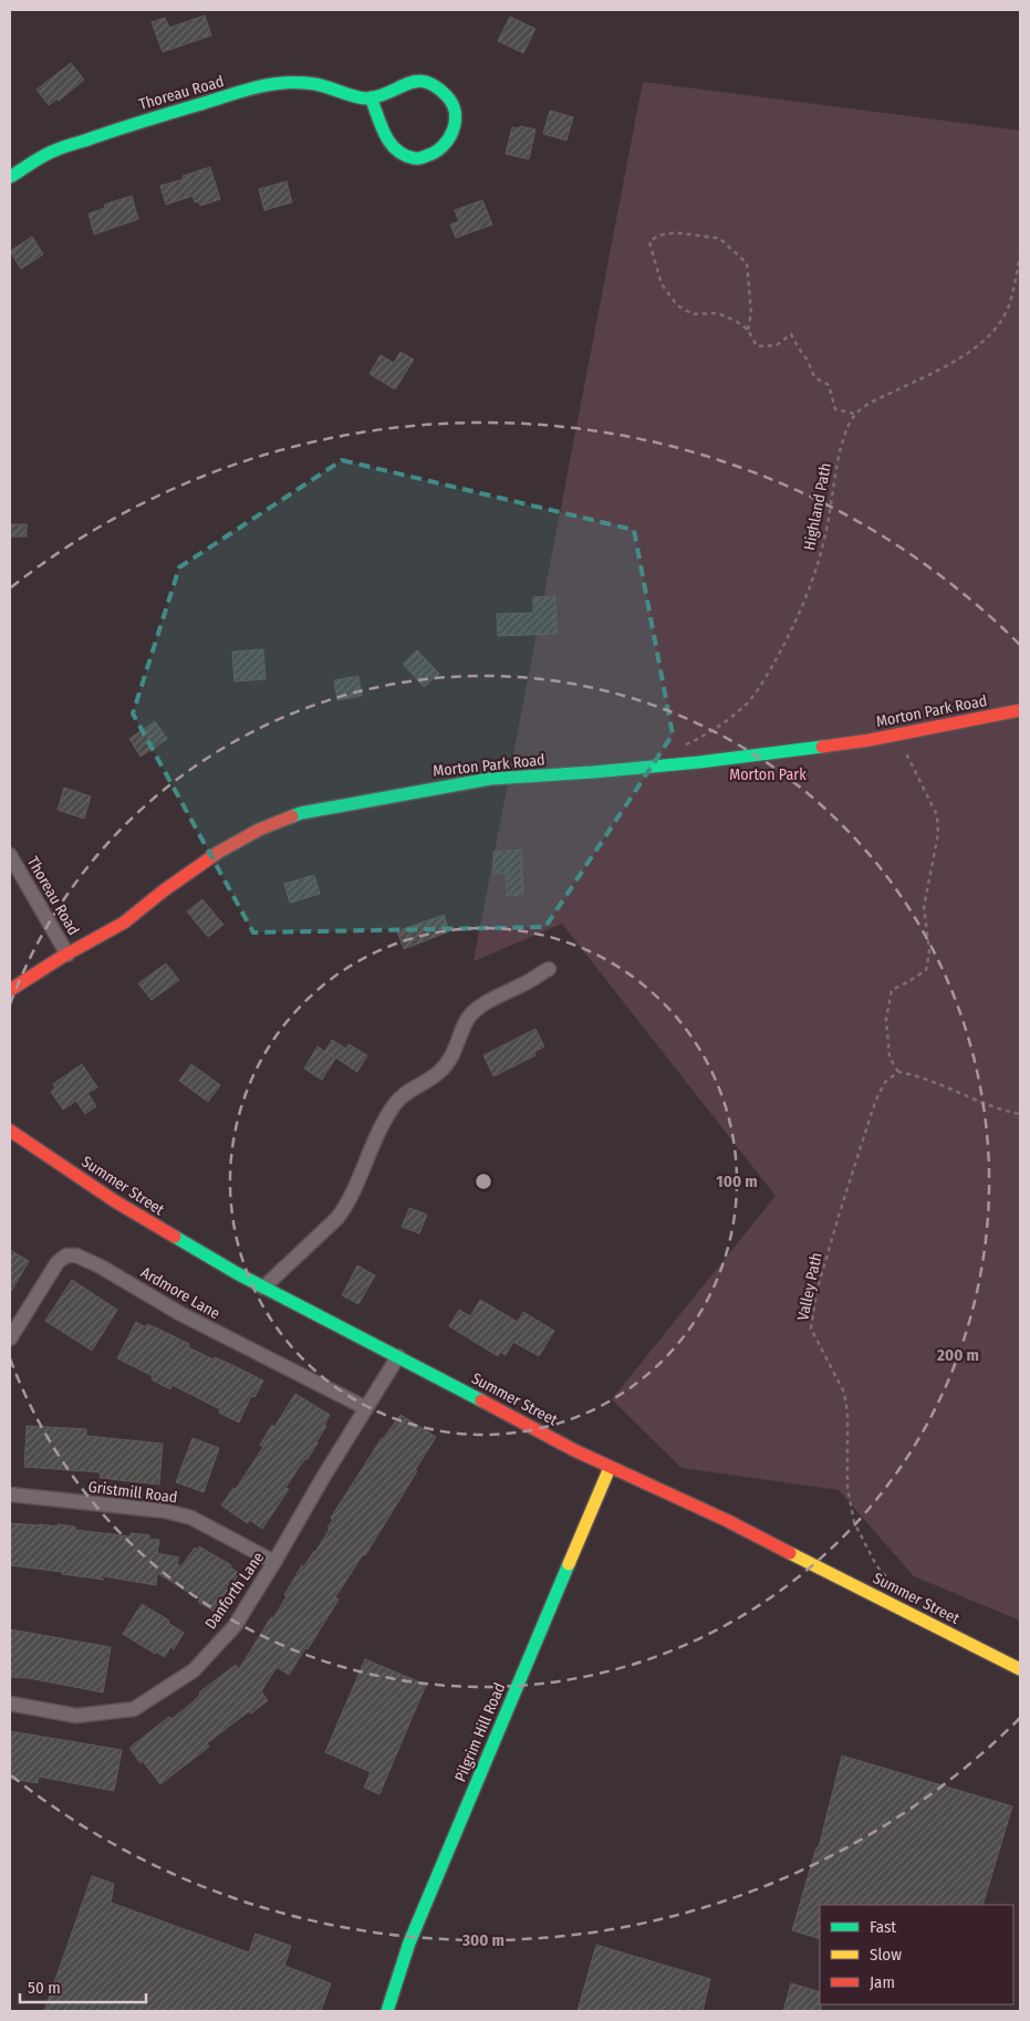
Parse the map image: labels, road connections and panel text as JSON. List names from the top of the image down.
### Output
{
  "streets": {
    "main road": [
      "Thoreau Road",
      "Morton Park Road",
      "Summer Street",
      "Pilgrim Hill Road"
    ],
    "street": ["Ardmore Lane", "Gristmill Road", "Danforth Lane"],
    "path": ["Highland Path", "Valley Path"]
  },
  "crossings": [
    ["Thoreau Road", "Morton Park Road"],
    ["Summer Street", "Danforth Lane"],
    ["Summer Street", "Pilgrim Hill Road"],
    ["Ardmore Lane", "Danforth Lane"],
    ["Gristmill Road", "Danforth Lane"]
  ],
  "parks": ["Morton Park"],
  "legend": ["Fast", "Slow", "Jam"],
  "scale_bar": "50 m",
  "rings": ["100 m", "200 m", "300 m"]
}
